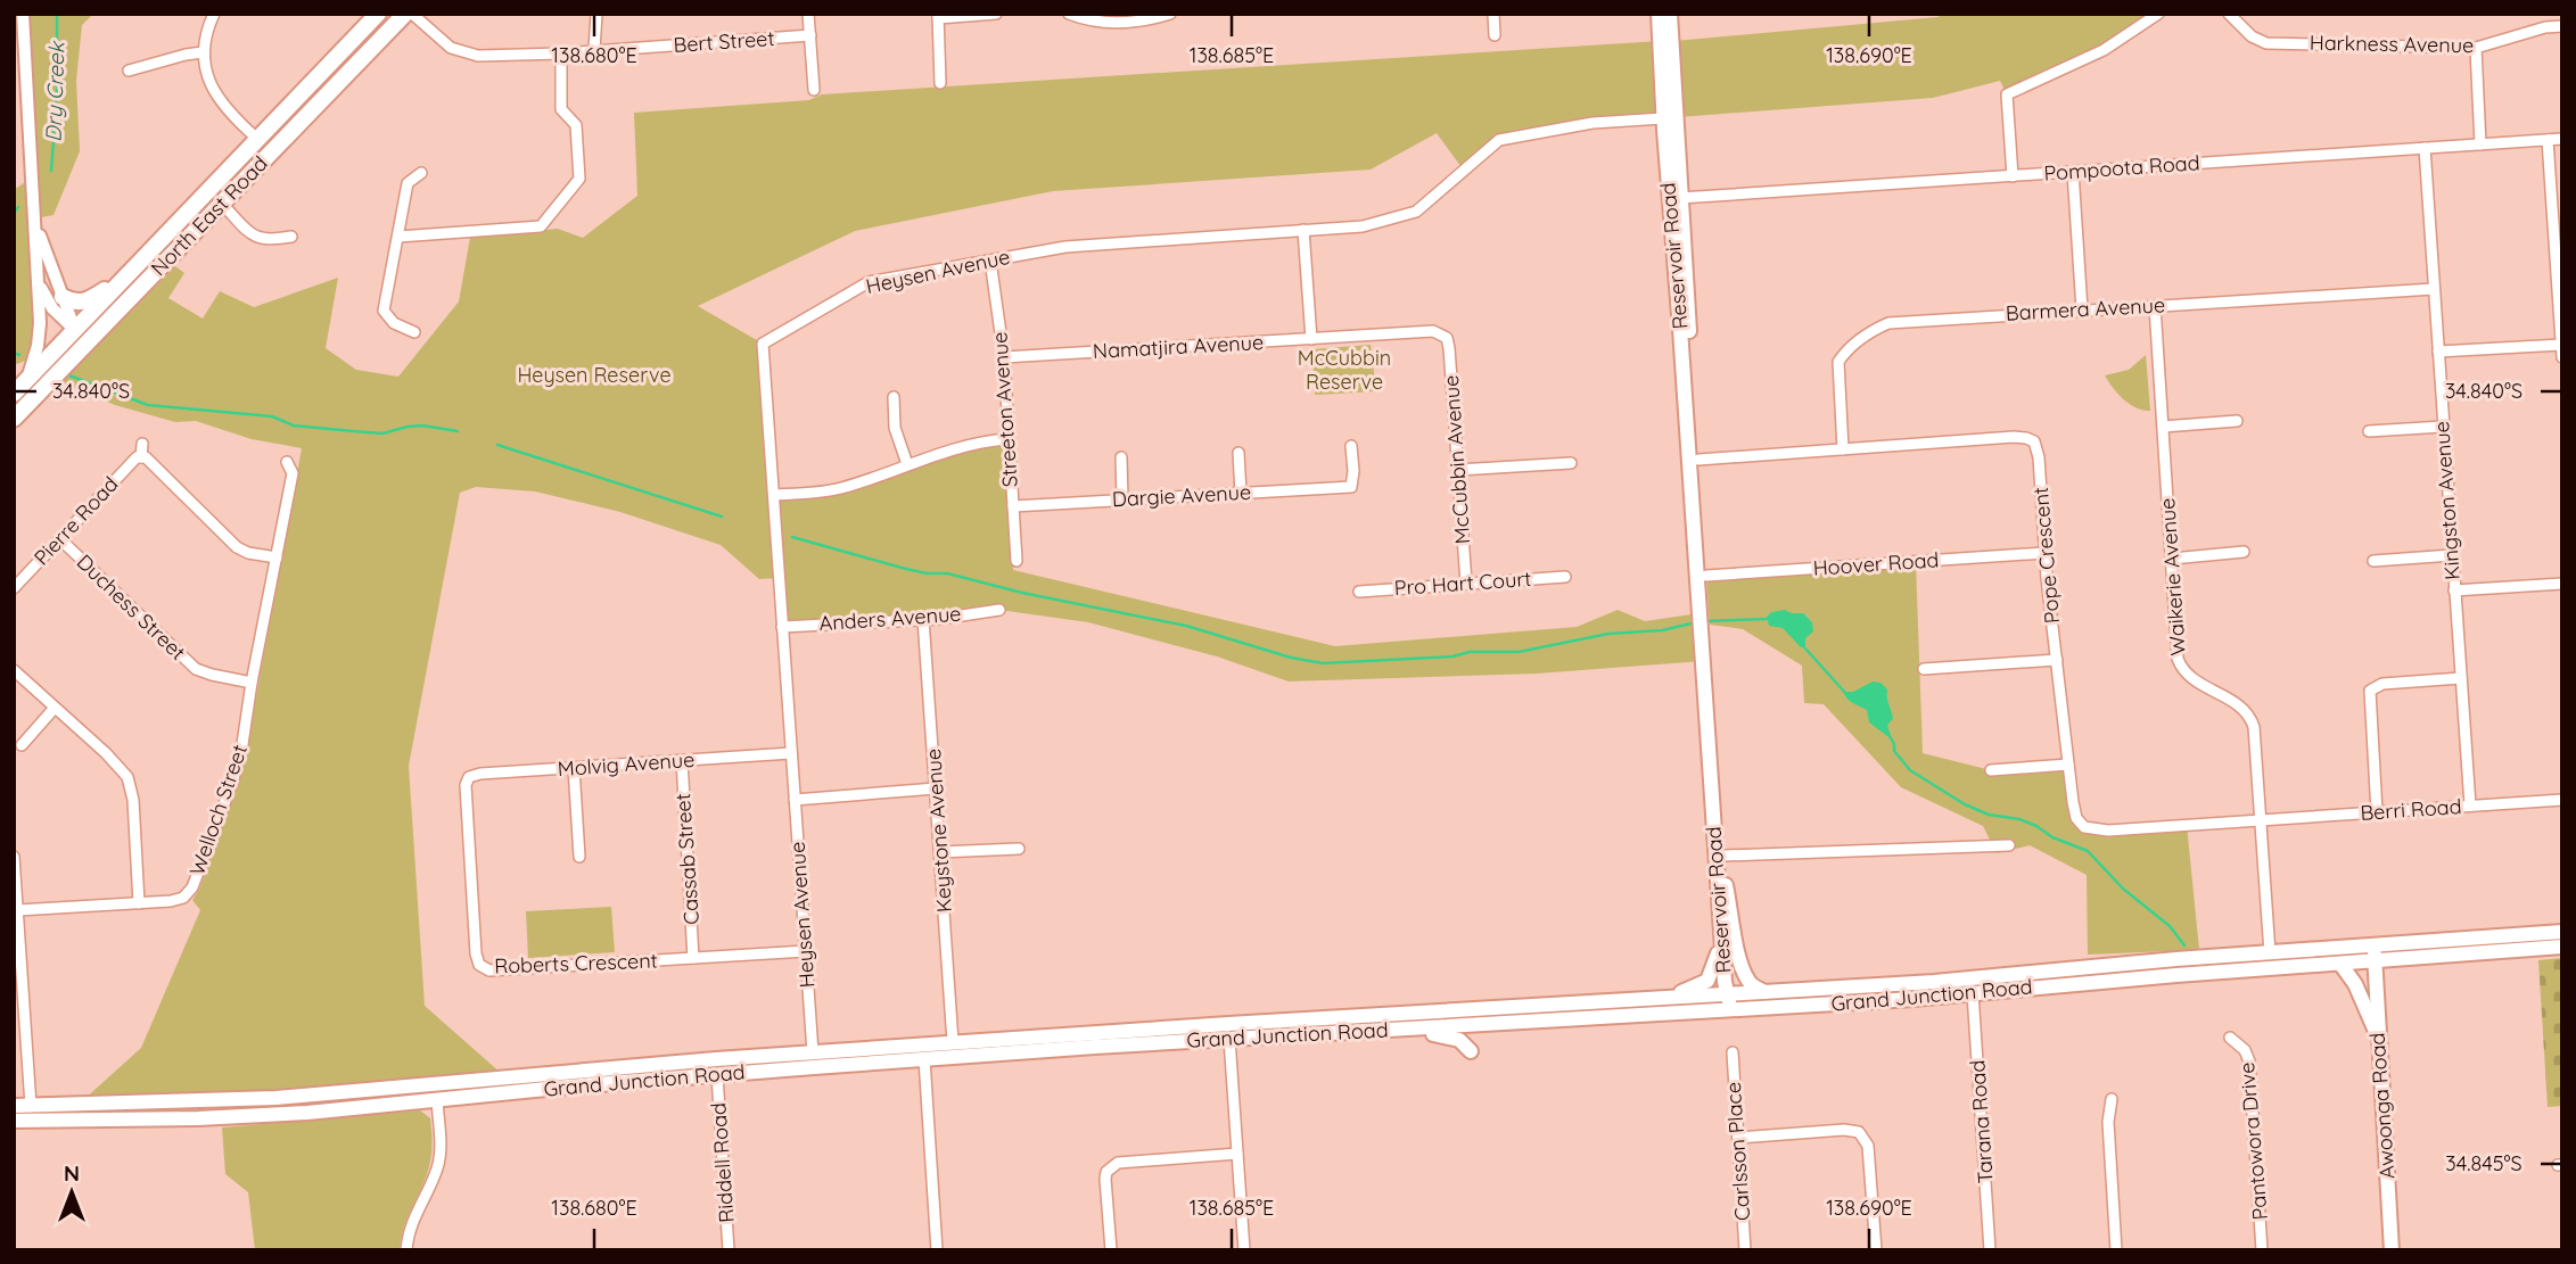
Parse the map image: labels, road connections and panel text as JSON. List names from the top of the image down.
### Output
{
  "streets": {
    "highway": ["North East Road"],
    "main road": ["Reservoir Road", "Grand Junction Road", "Awoonga Road"],
    "street": [
      "Bert Street",
      "Harkness Avenue",
      "Pompoota Road",
      "Heysen Avenue",
      "Barmera Avenue",
      "Namatjira Avenue",
      "Streeton Avenue",
      "McCubbin Avenue",
      "Dargie Avenue",
      "Kingston Avenue",
      "Pierre Road",
      "Pope Crescent",
      "Hoover Road",
      "Waikerie Avenue",
      "Pro Hart Court",
      "Duchess Street",
      "Anders Avenue",
      "Molvig Avenue",
      "Welloch Street",
      "Berri Road",
      "Keystone Avenue",
      "Cassab Street",
      "Roberts Crescent",
      "Tarana Road",
      "Pantowora Drive",
      "Carlsson Place",
      "Riddell Road"
    ]
  },
  "crossings": [
    ["Pompoota Road", "Reservoir Road"],
    ["Pompoota Road", "Kingston Avenue"],
    ["Reservoir Road", "Heysen Avenue"],
    ["Reservoir Road", "Pope Crescent"],
    ["Reservoir Road", "Hoover Road"],
    ["Reservoir Road", "Grand Junction Road"],
    ["Heysen Avenue", "Streeton Avenue"],
    ["Heysen Avenue", "Anders Avenue"],
    ["Heysen Avenue", "Molvig Avenue"],
    ["Heysen Avenue", "Roberts Crescent"],
    ["Heysen Avenue", "Grand Junction Road"],
    ["Barmera Avenue", "Kingston Avenue"],
    ["Barmera Avenue", "Pope Crescent"],
    ["Barmera Avenue", "Waikerie Avenue"],
    ["Namatjira Avenue", "Streeton Avenue"],
    ["Namatjira Avenue", "McCubbin Avenue"],
    ["Streeton Avenue", "Dargie Avenue"],
    ["McCubbin Avenue", "Pro Hart Court"],
    ["Kingston Avenue", "Berri Road"],
    ["Pierre Road", "Duchess Street"],
    ["Pope Crescent", "Hoover Road"],
    ["Pope Crescent", "Waikerie Avenue"],
    ["Pope Crescent", "Berri Road"],
    ["Waikerie Avenue", "Berri Road"],
    ["Waikerie Avenue", "Grand Junction Road"],
    ["Duchess Street", "Welloch Street"],
    ["Anders Avenue", "Keystone Avenue"],
    ["Molvig Avenue", "Cassab Street"],
    ["Molvig Avenue", "Roberts Crescent"],
    ["Keystone Avenue", "Grand Junction Road"],
    ["Cassab Street", "Roberts Crescent"],
    ["Grand Junction Road", "Awoonga Road"],
    ["Grand Junction Road", "Tarana Road"],
    ["Grand Junction Road", "Riddell Road"]
  ],
  "water": ["Dry Creek"],
  "parks": ["McCubbin Reserve", "Heysen Reserve"],
  "north": "top",
  "coordinates": [
    "138.680°E",
    "138.685°E",
    "138.690°E",
    "34.840°S",
    "34.845°S"
  ]
}
